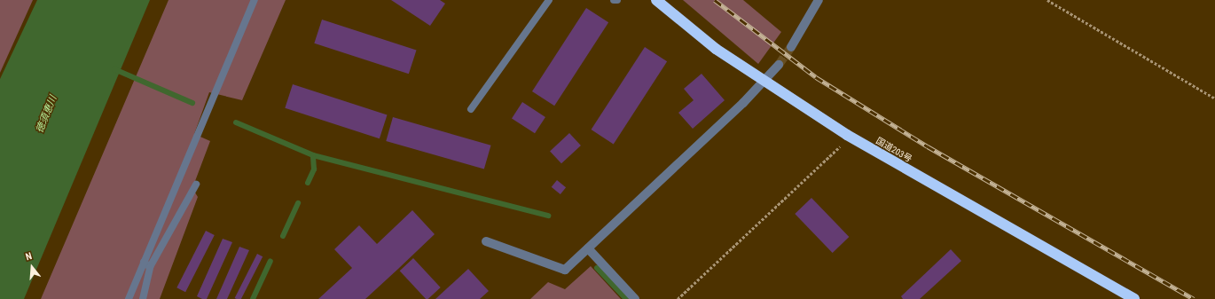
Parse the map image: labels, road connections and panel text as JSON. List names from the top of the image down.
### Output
{
  "streets": {
    "highway": ["国道203号"]
  },
  "water": ["徳須恵川"],
  "north": "top"
}
